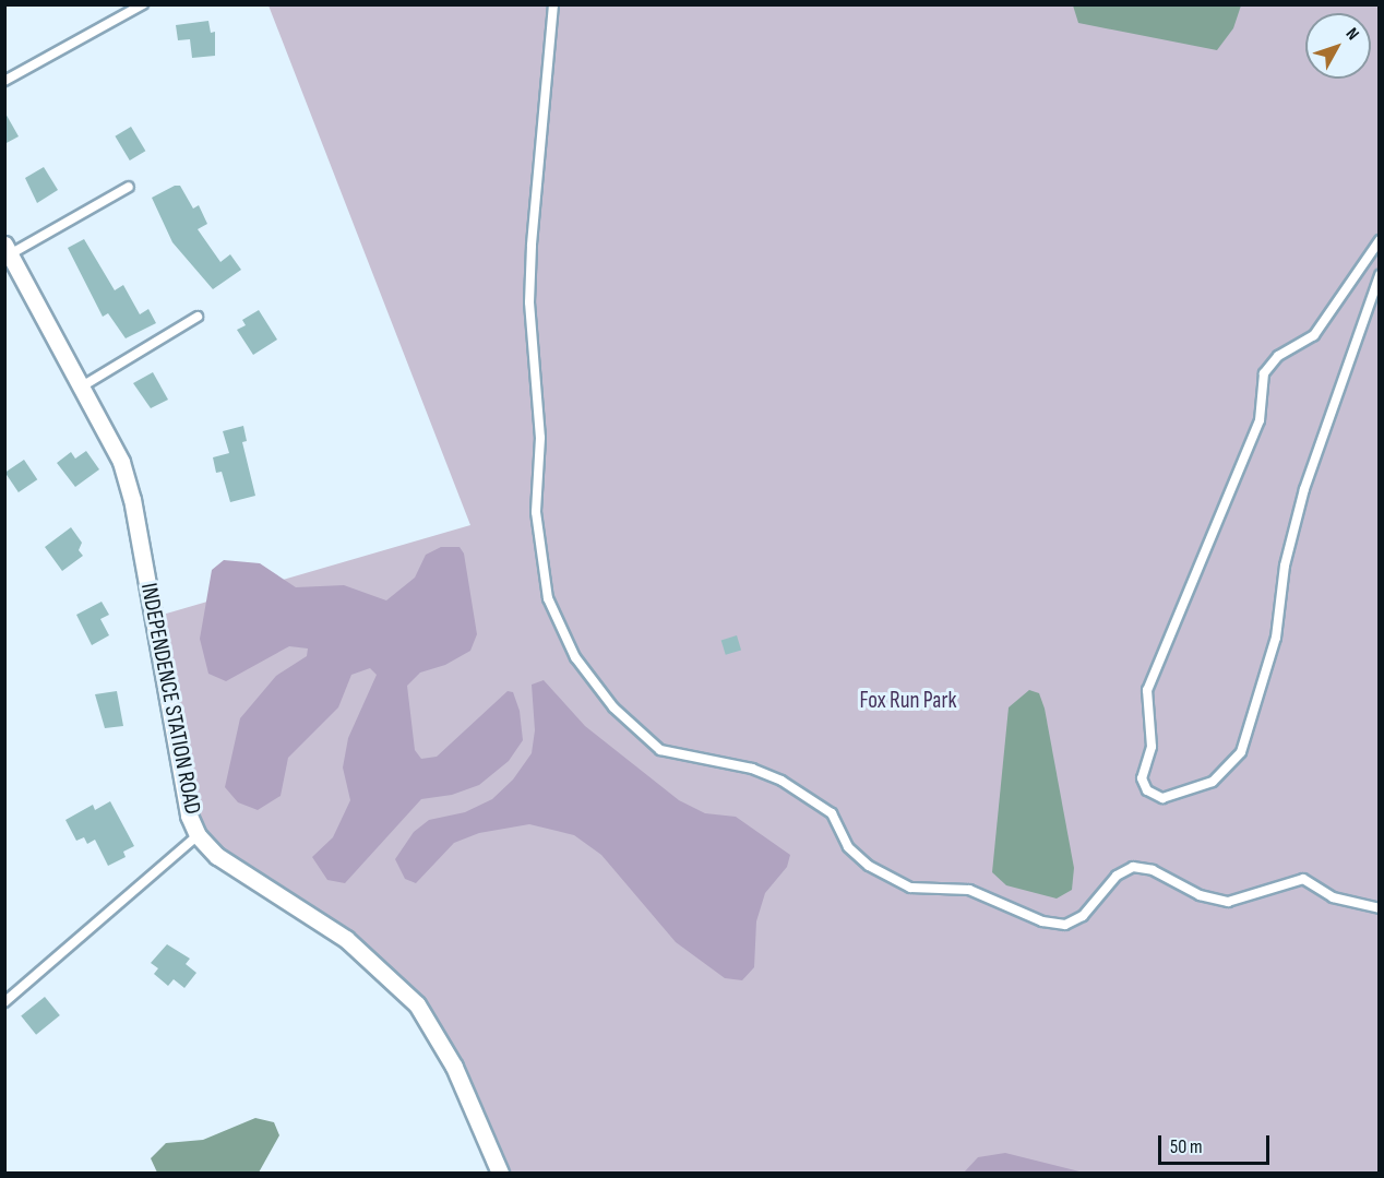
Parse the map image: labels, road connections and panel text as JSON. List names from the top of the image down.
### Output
{
  "streets": {
    "street": ["INDEPENDENCE STATION ROAD"]
  },
  "parks": ["Fox Run Park"],
  "scale_bar": "50 m",
  "north": "top right"
}
